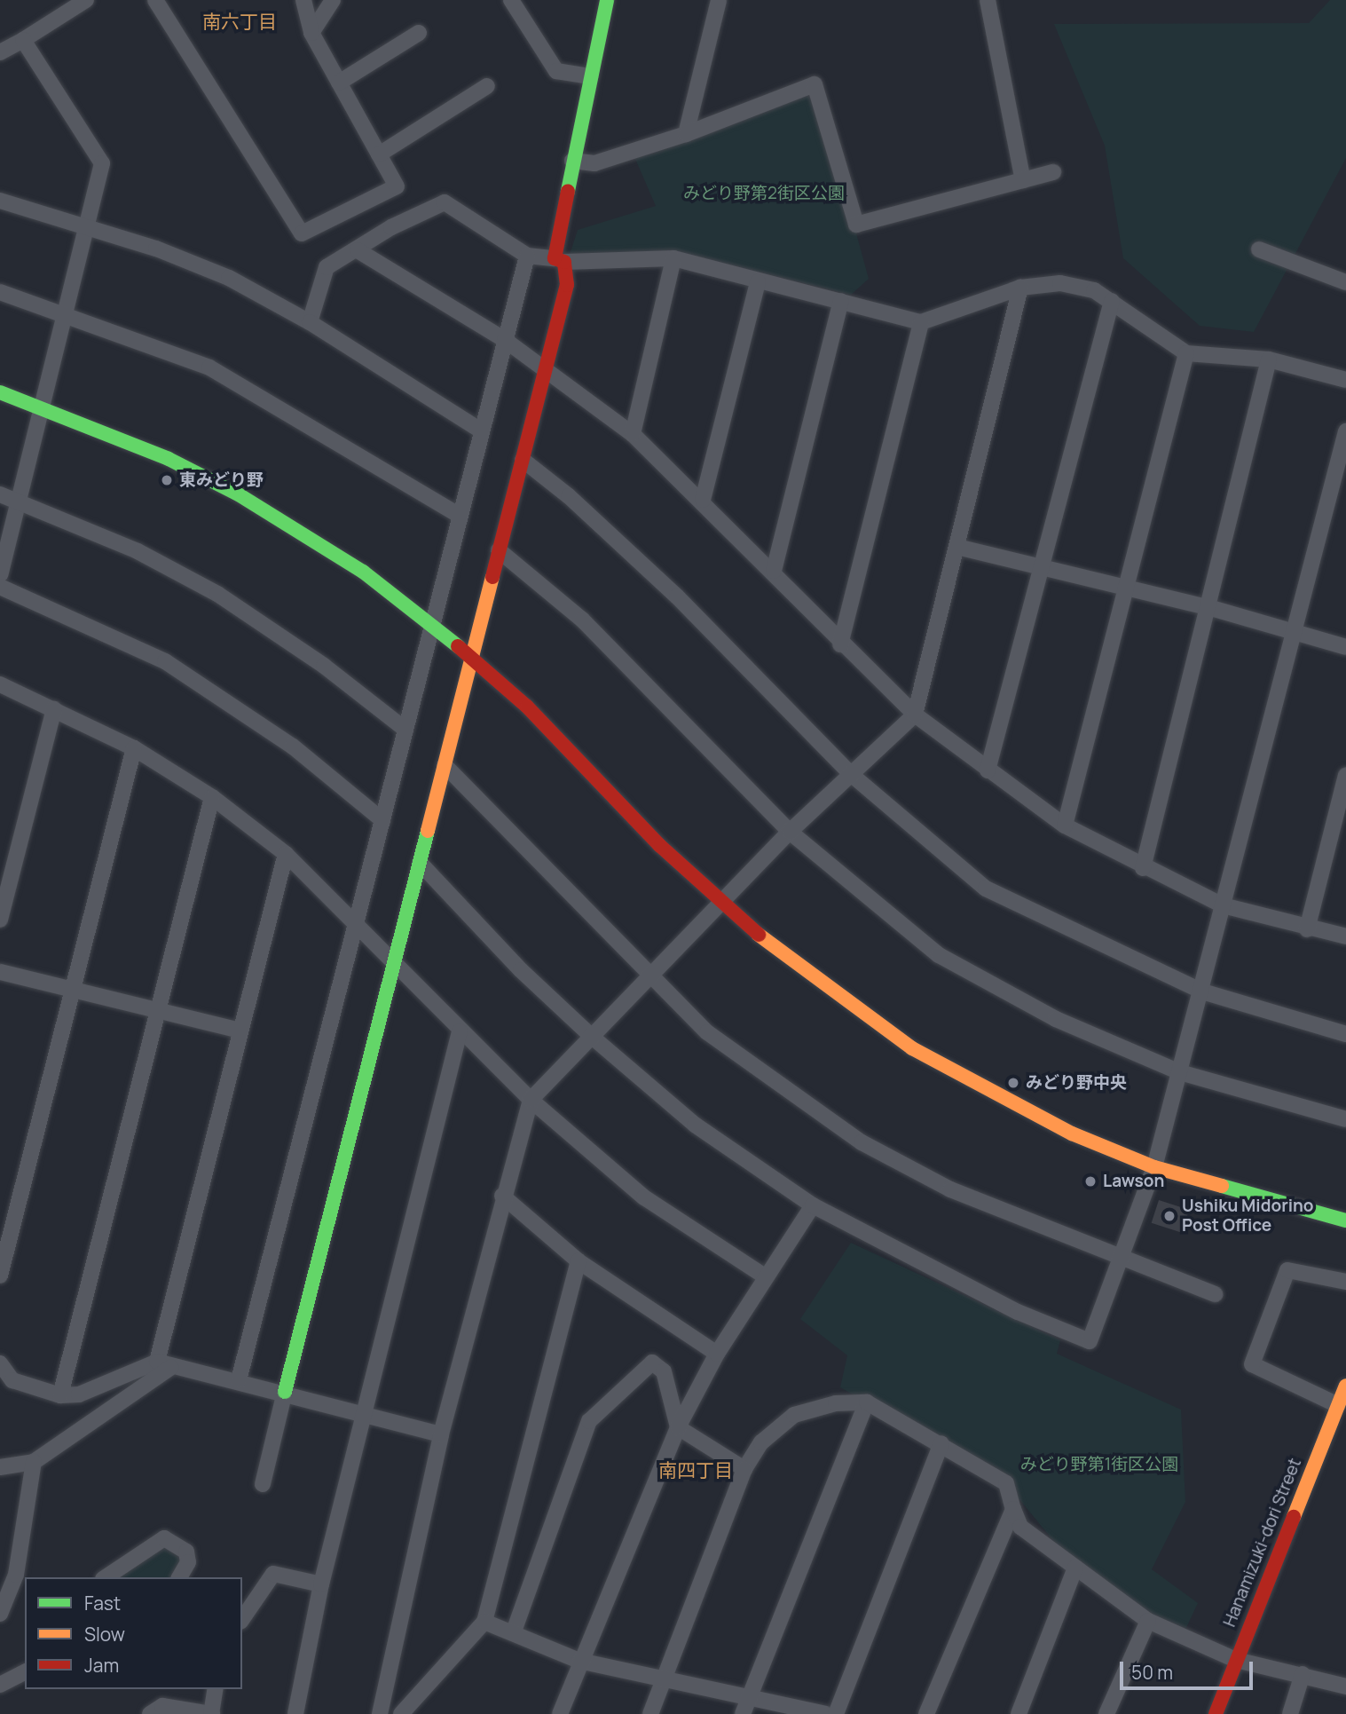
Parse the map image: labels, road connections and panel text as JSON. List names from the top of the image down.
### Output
{
  "streets": {
    "street": ["Hanamizuki-dori Street"]
  },
  "districts": ["南六丁目", "南四丁目"],
  "parks": ["みどり野第2街区公園", "みどり野第1街区公園"],
  "places": [
    "東みどり野",
    "みどり野中央",
    "Lawson",
    "Ushiku Midorino Post Office"
  ],
  "legend": ["Fast", "Slow", "Jam"],
  "scale_bar": "50 m"
}
